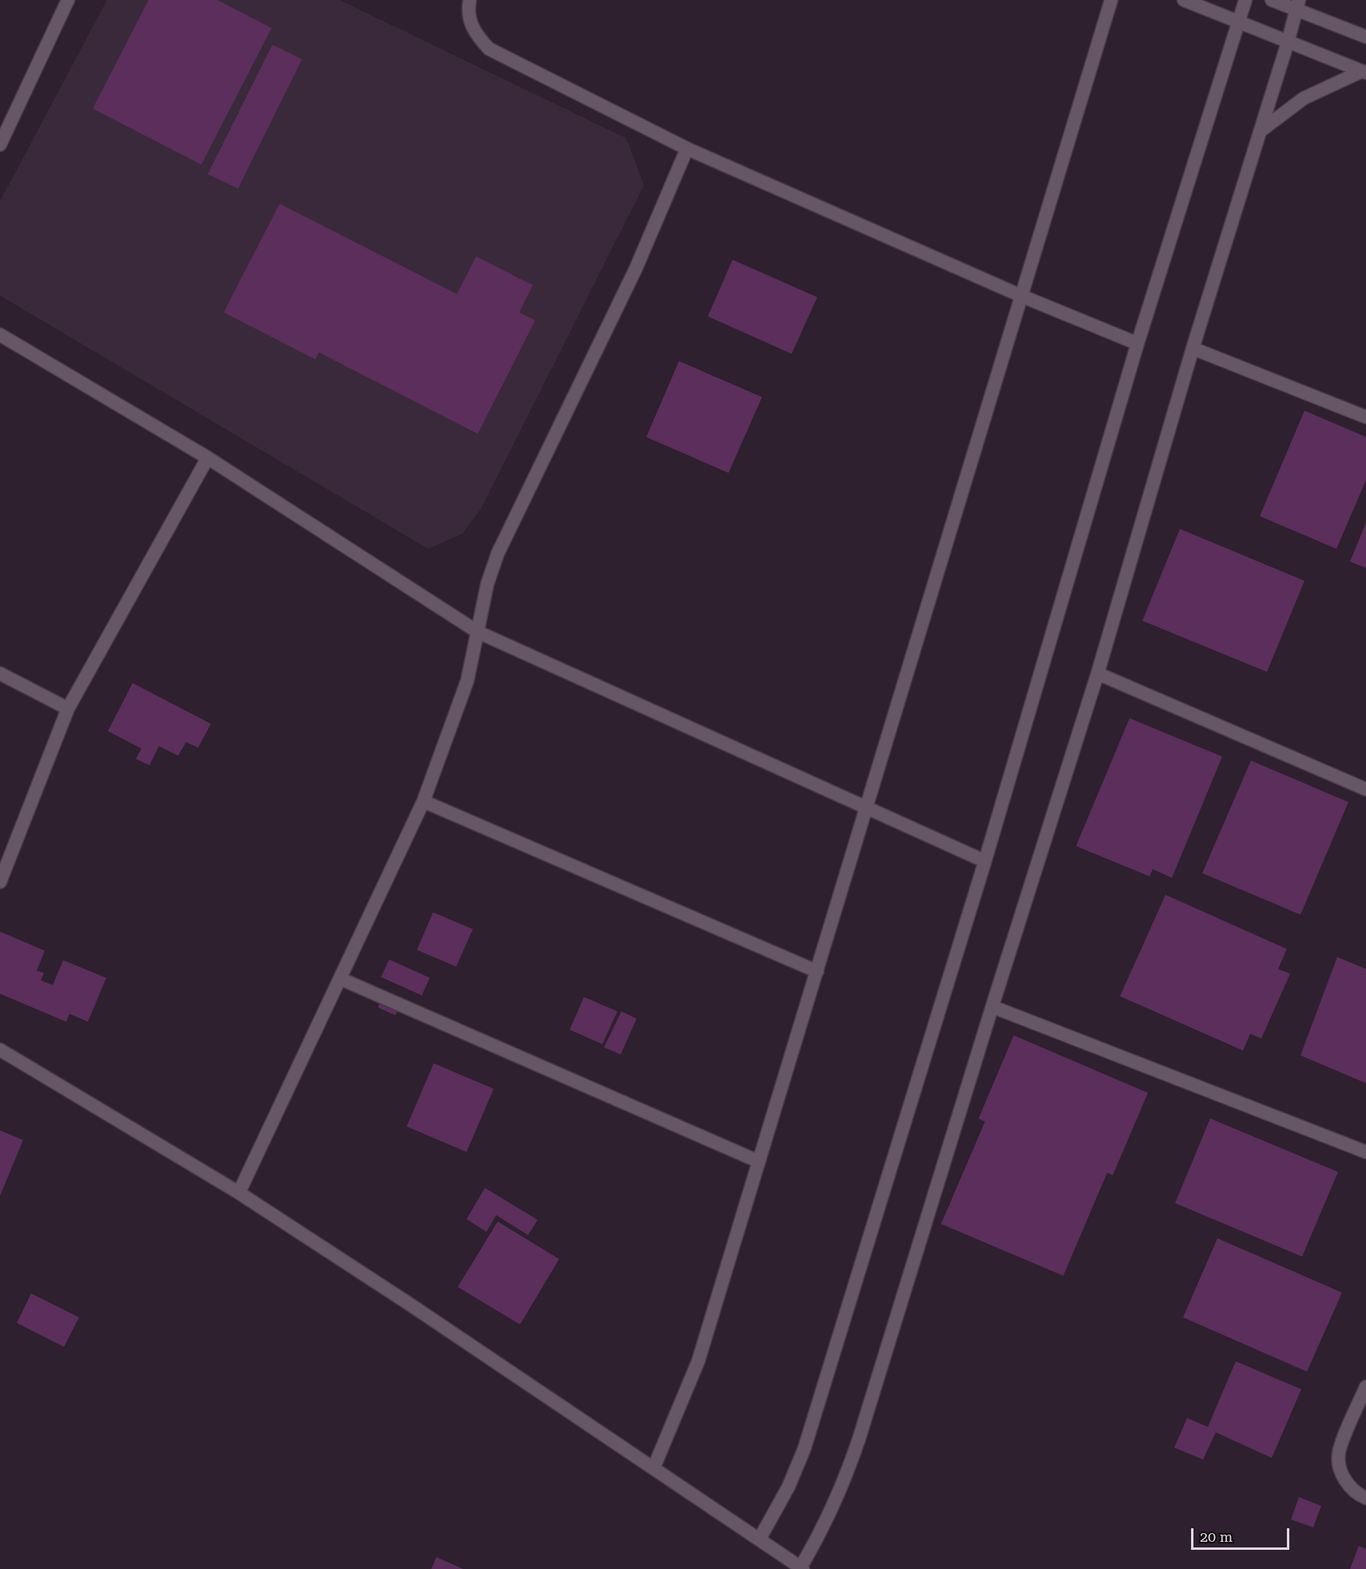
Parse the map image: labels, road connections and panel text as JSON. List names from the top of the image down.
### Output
{
  "scale_bar": "20 m"
}
